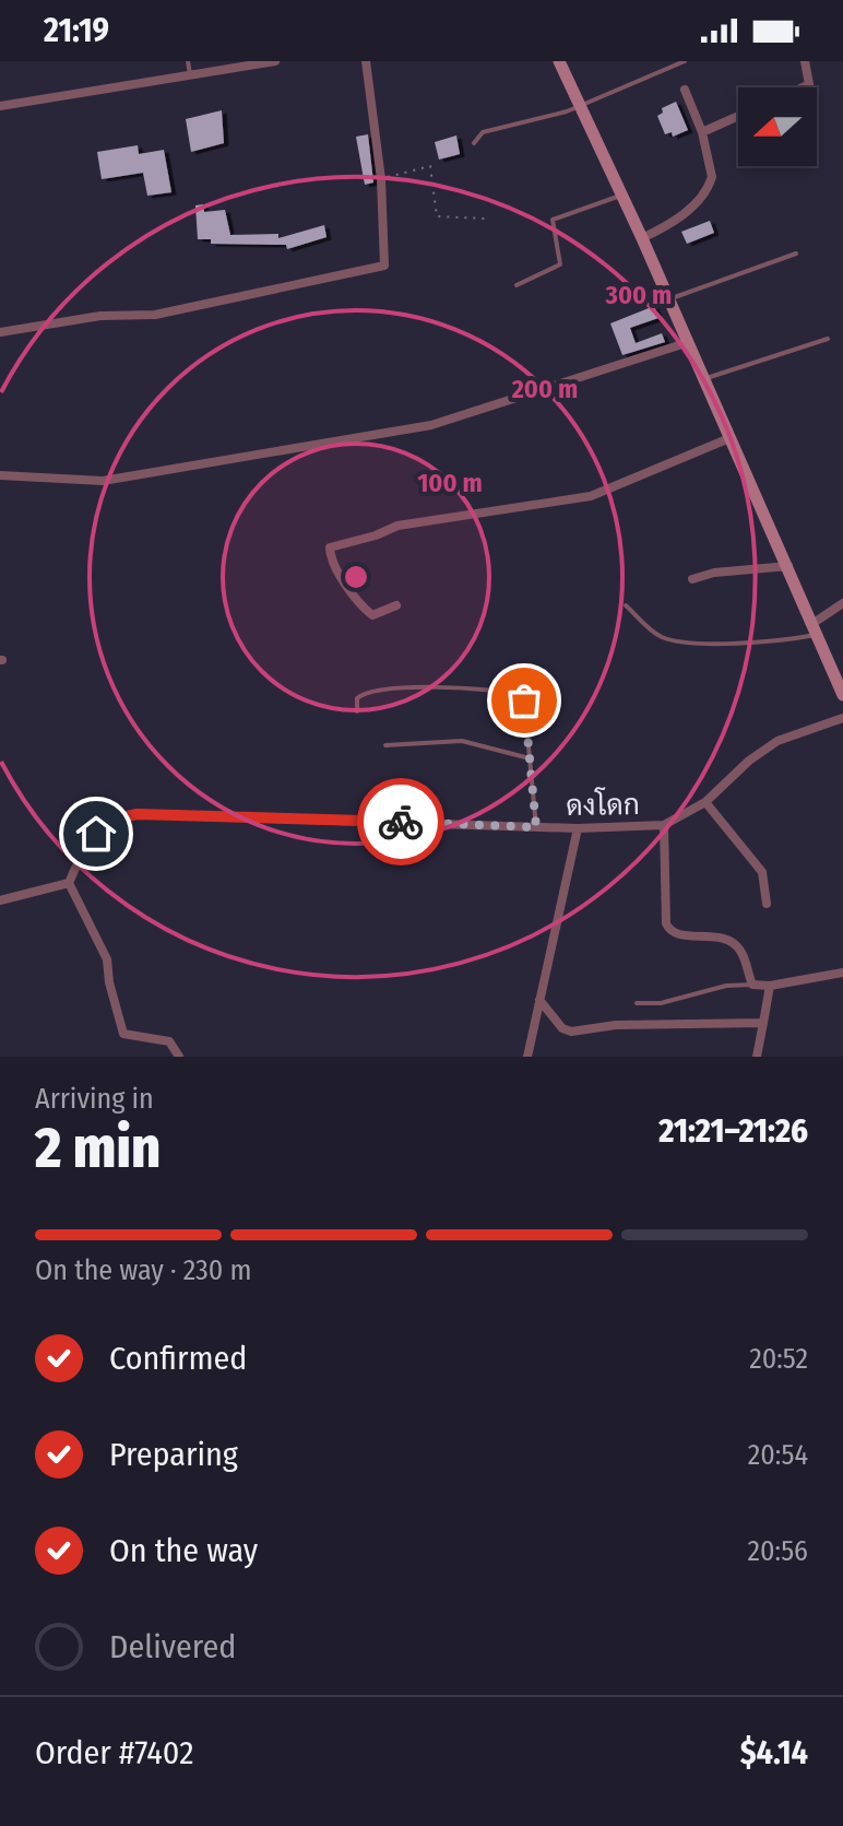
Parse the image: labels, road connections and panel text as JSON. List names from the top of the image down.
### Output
{
  "streets": {
    "street": ["ดงโดก"]
  },
  "north": "left",
  "page": {
    "status": "21:19",
    "heading": ["2 min", "Arriving in", "21:21–21:26"],
    "panel": ["Order #7402", "$4.14"],
    "bar": "On the way · 230 m",
    "list": [
      ["Confirmed", "20:52"],
      ["Preparing", "20:54"],
      ["On the way", "20:56"],
      "Delivered"
    ]
  },
  "rings": ["300 m", "200 m", "100 m"]
}
